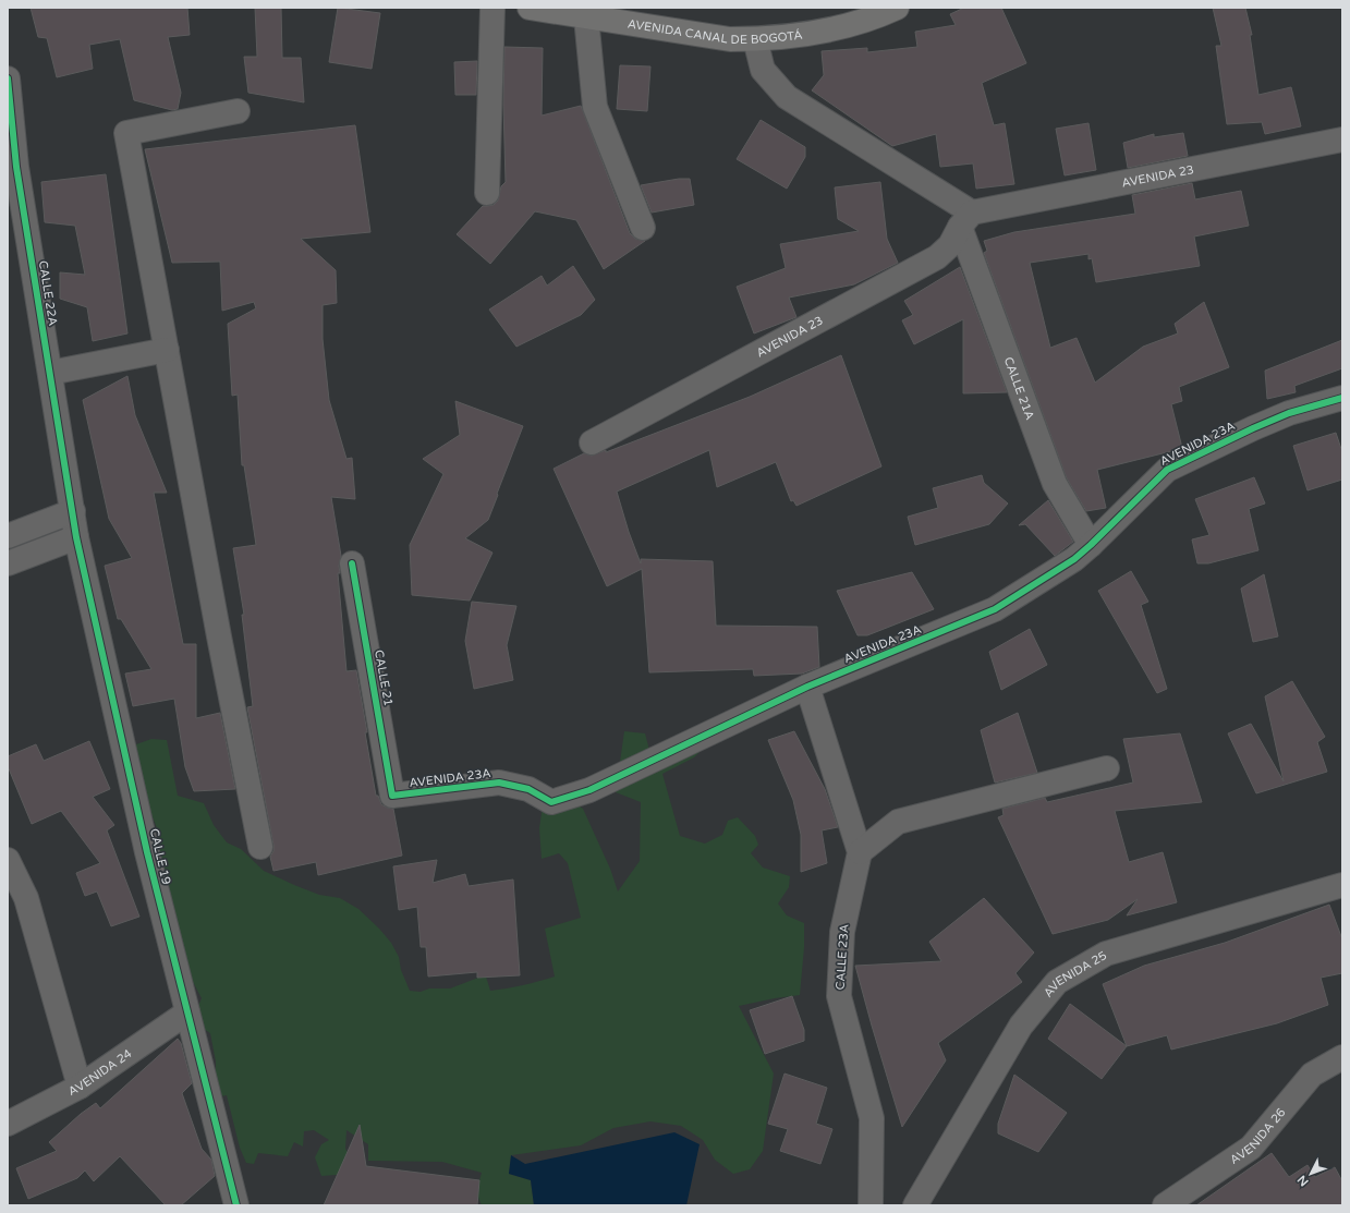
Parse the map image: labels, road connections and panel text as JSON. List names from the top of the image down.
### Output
{
  "streets": {
    "main road": ["AVENIDA CANAL DE BOGOTÁ"],
    "street": [
      "AVENIDA 23",
      "CALLE 22A",
      "CALLE 21A",
      "AVENIDA 23A",
      "CALLE 21",
      "CALLE 19",
      "CALLE 23A",
      "AVENIDA 25",
      "AVENIDA 24",
      "AVENIDA 26"
    ]
  },
  "crossings": [
    ["AVENIDA 23", "CALLE 21A"],
    ["CALLE 22A", "CALLE 19"],
    ["CALLE 21A", "AVENIDA 23A"],
    ["AVENIDA 23A", "CALLE 21"],
    ["CALLE 19", "AVENIDA 24"]
  ],
  "north": "bottom left"
}
